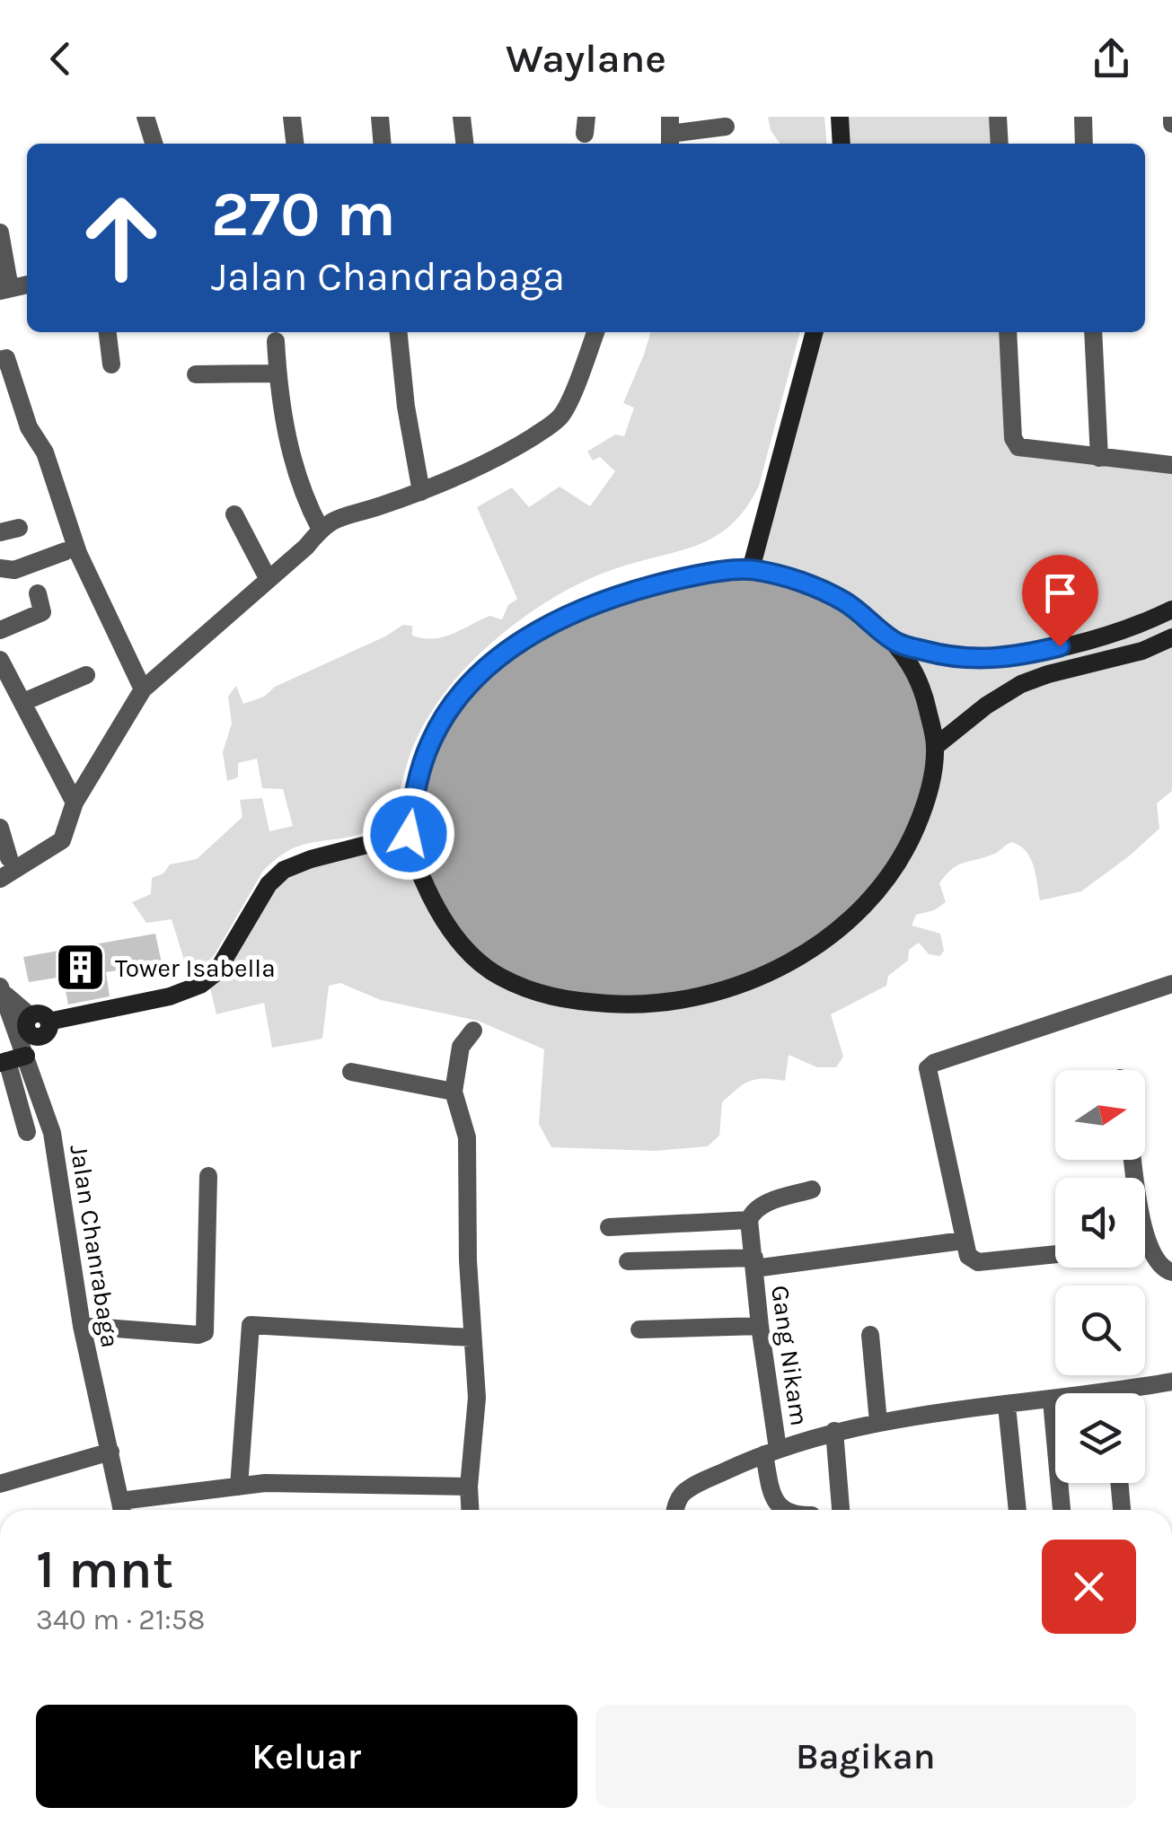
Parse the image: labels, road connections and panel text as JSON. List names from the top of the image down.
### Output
{
  "streets": {
    "street": ["Jalan Chanrabaga", "Gang Nikam"]
  },
  "places": {
    "building": ["Tower Isabella"]
  },
  "north": "right",
  "page": {
    "header": "Waylane",
    "turn": ["270 m", "Jalan Chandrabaga"],
    "heading": ["1 mnt", "340 m · 21:58"],
    "buttons": ["Keluar", "Bagikan"]
  }
}
